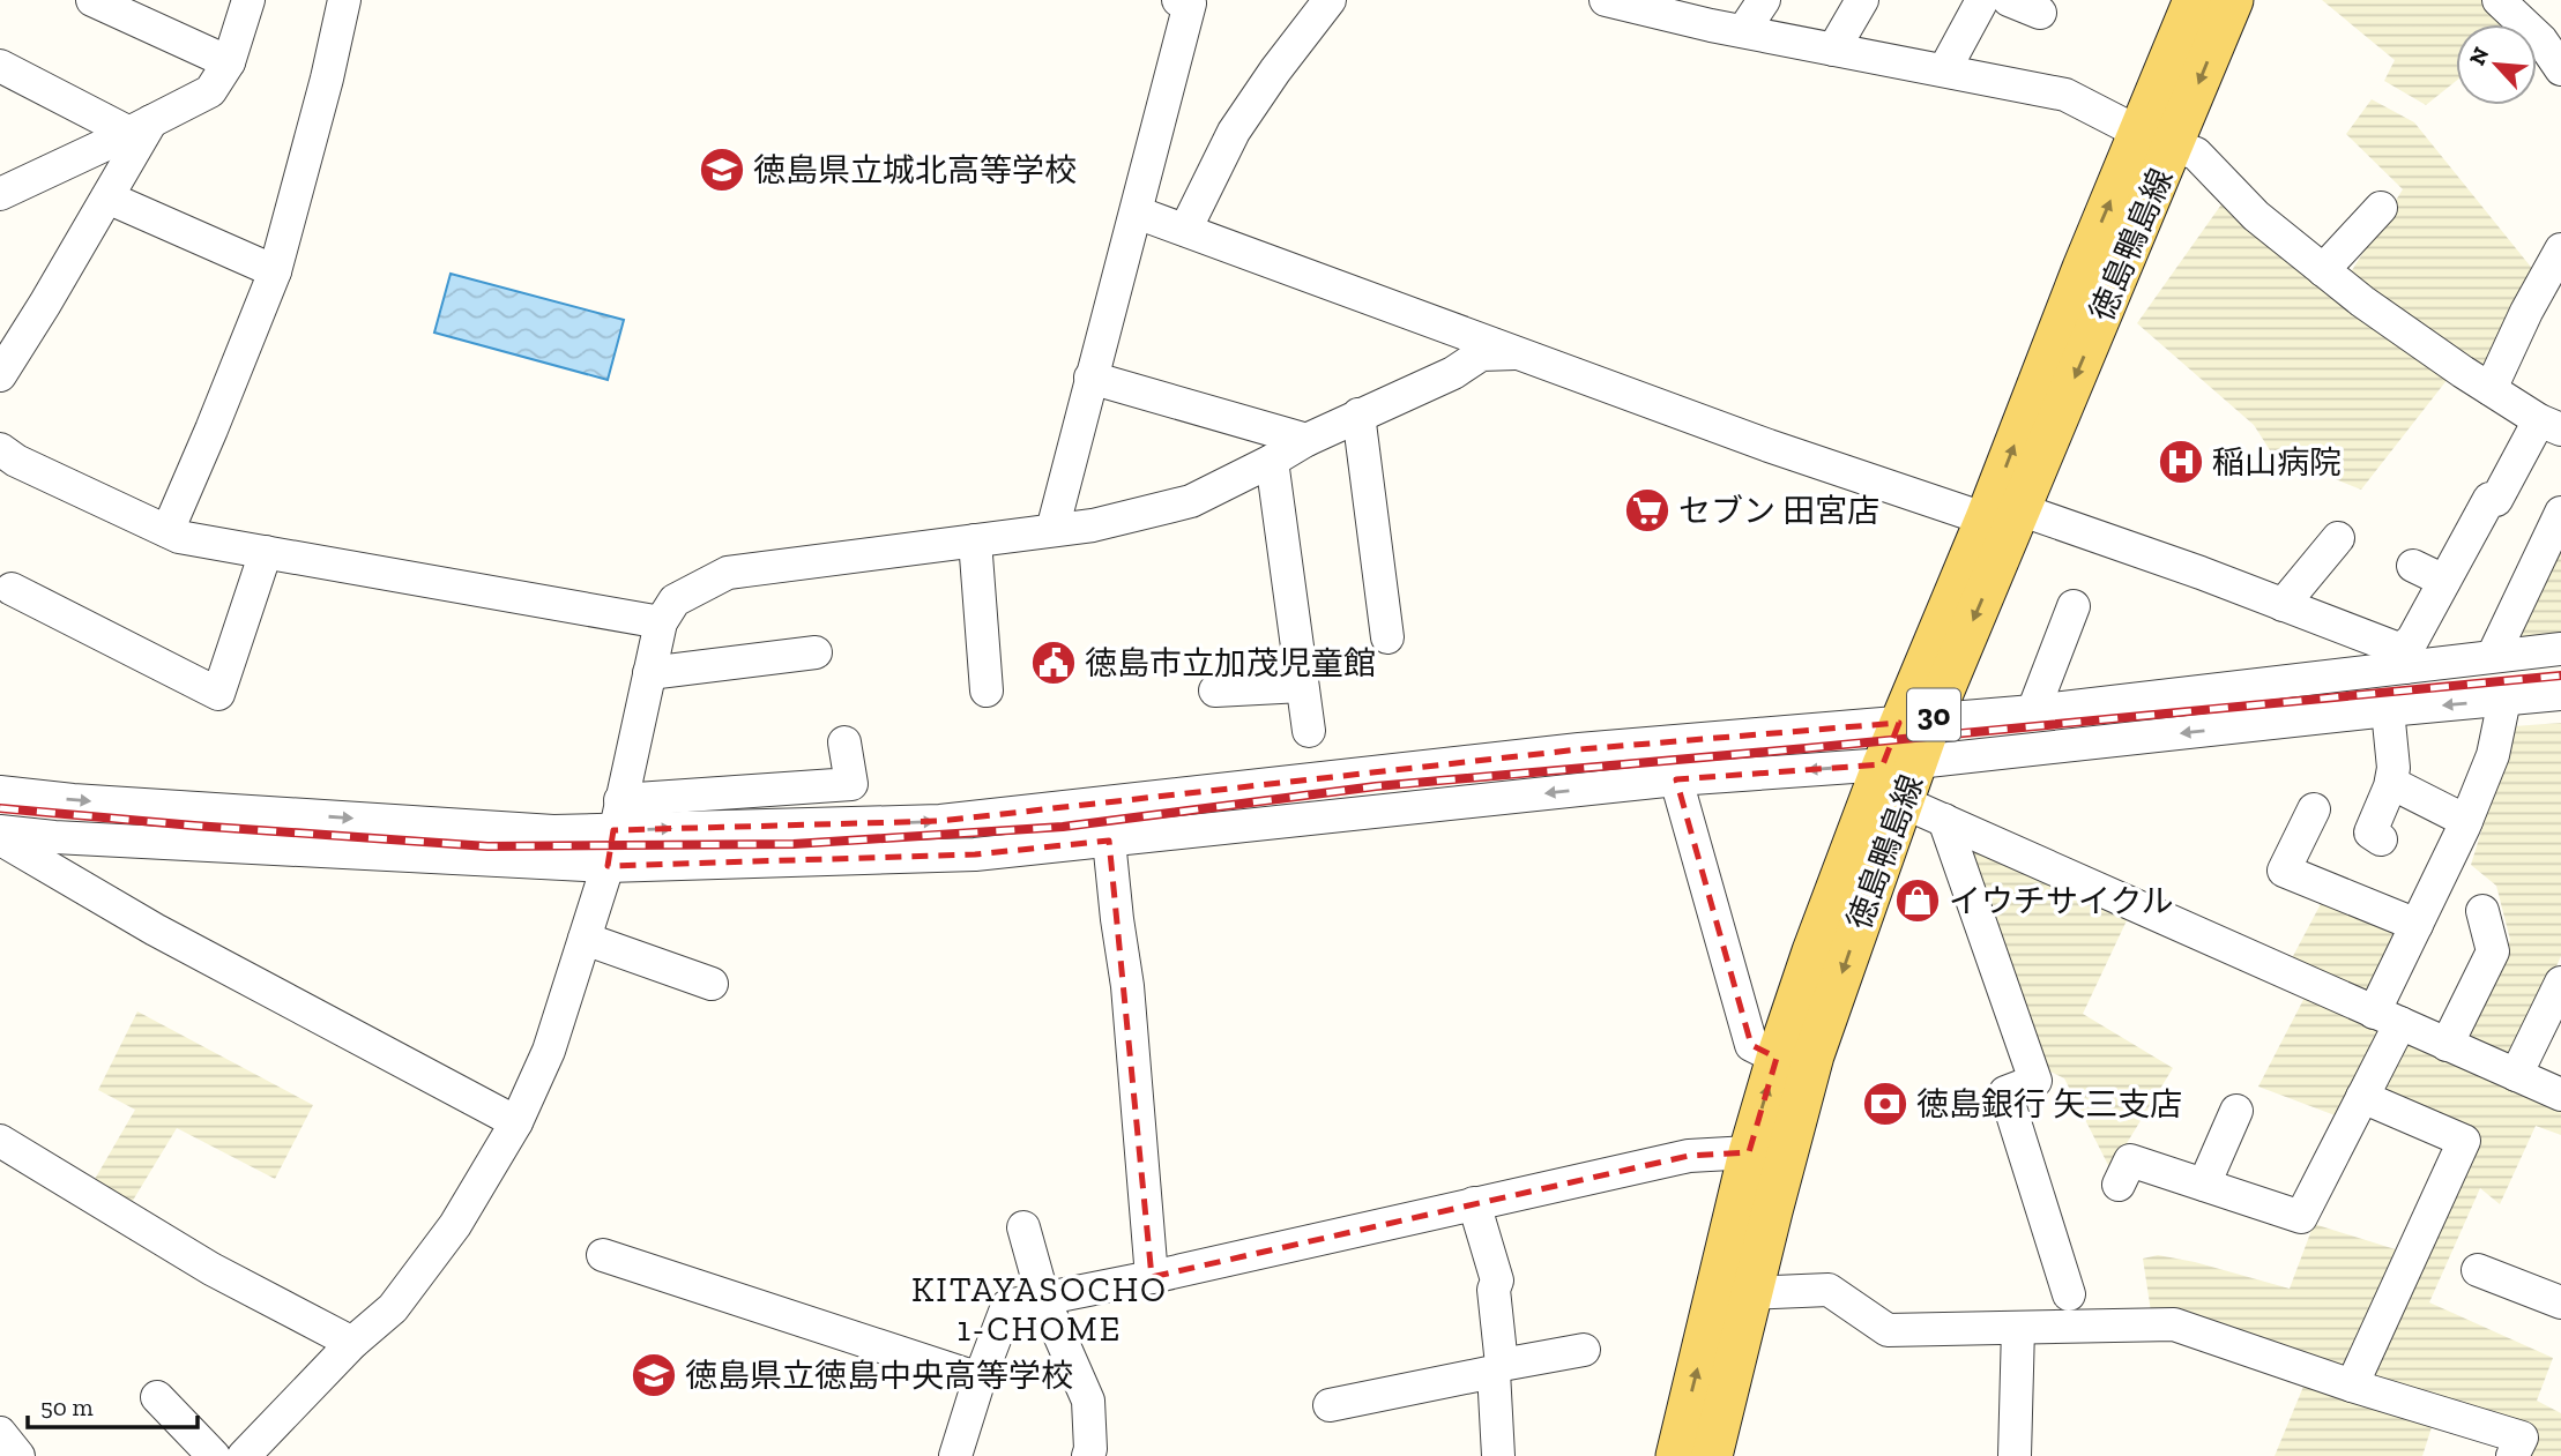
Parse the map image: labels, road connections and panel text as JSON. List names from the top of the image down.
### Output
{
  "streets": {
    "main road": ["徳島鴨島線", "30"]
  },
  "districts": ["KITAYASOCHO 1-CHOME"],
  "places": {
    "school or university": ["徳島県立城北高等学校", "徳島県立徳島中央高等学校"],
    "hospital": ["稲山病院"],
    "supermarket": ["セブン 田宮店"],
    "public building": ["徳島市立加茂児童館"],
    "shop": ["イウチサイクル"],
    "bank": ["徳島銀行 矢三支店"]
  },
  "scale_bar": "50 m",
  "north": "top left"
}
